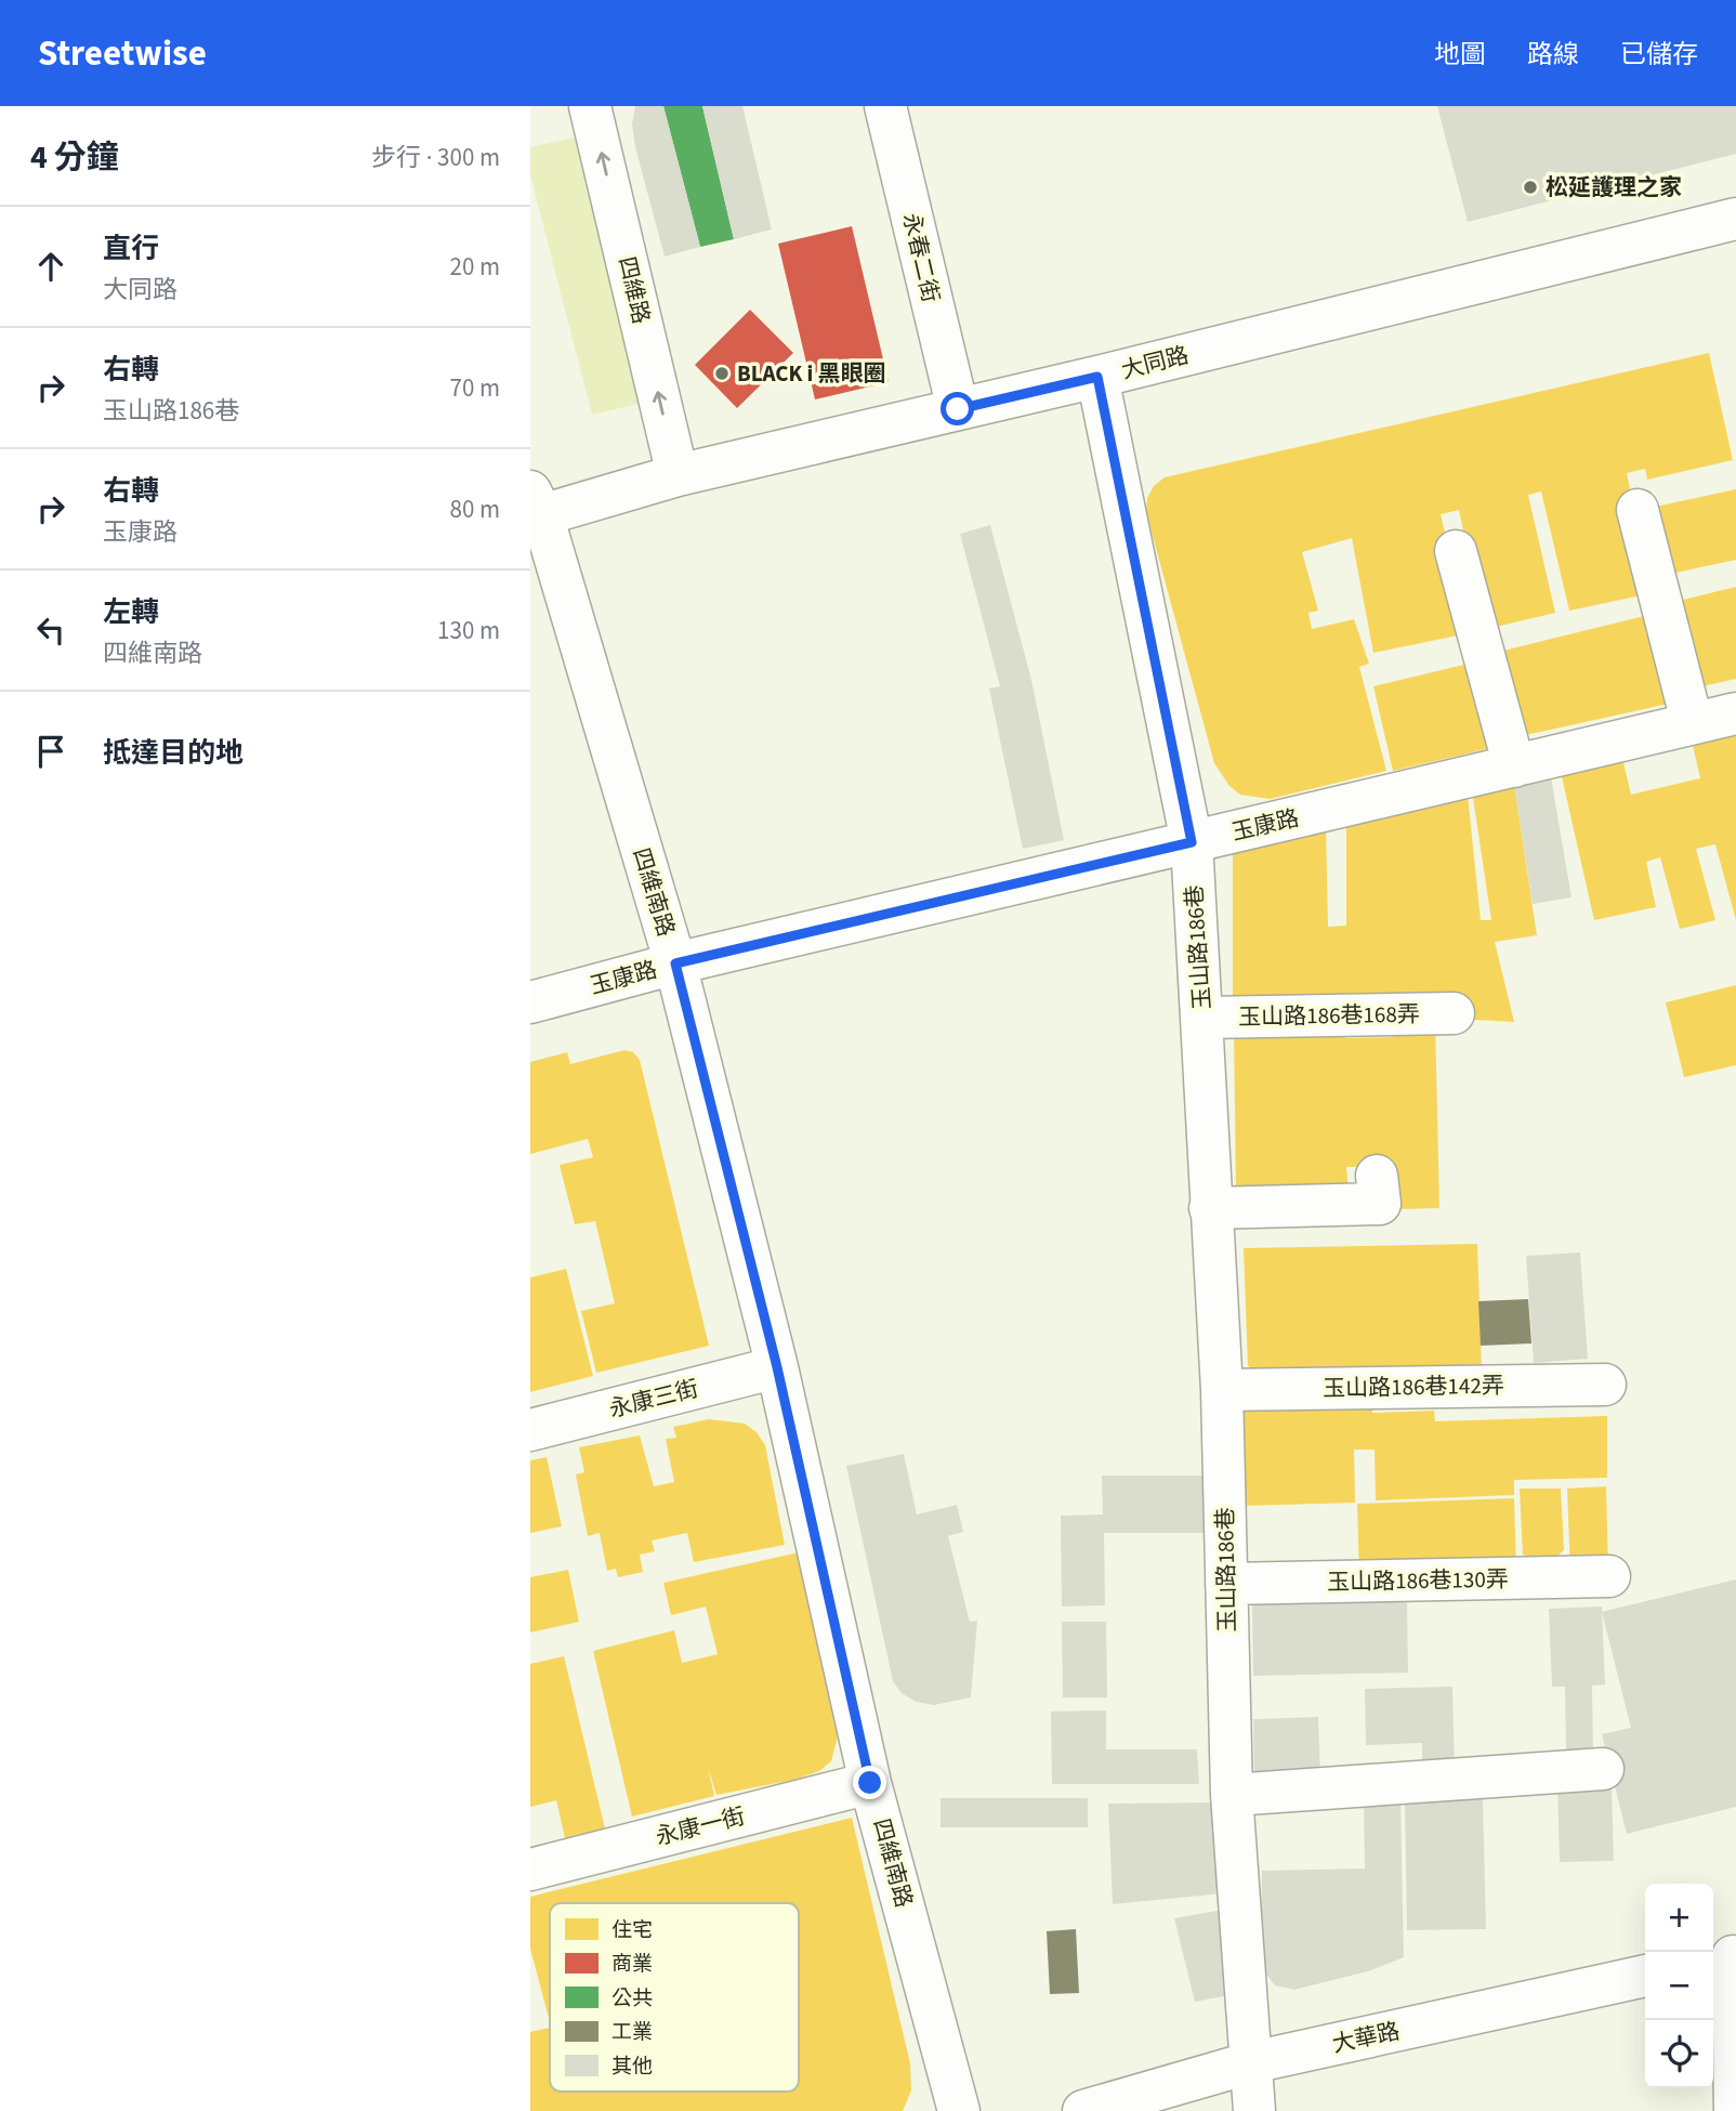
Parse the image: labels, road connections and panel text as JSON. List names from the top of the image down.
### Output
{
  "streets": {
    "street": [
      "永春二街",
      "四維路",
      "大同路",
      "玉康路",
      "四維南路",
      "玉山路186巷",
      "玉山路186巷168弄",
      "玉山路186巷142弄",
      "永康三街",
      "玉山路186巷130弄",
      "永康一街",
      "大華路"
    ]
  },
  "crossings": [
    ["永春二街", "大同路"],
    ["四維路", "大同路"],
    ["大同路", "四維南路"],
    ["大同路", "玉山路186巷"],
    ["玉康路", "四維南路"],
    ["玉康路", "玉山路186巷"],
    ["四維南路", "永康三街"],
    ["四維南路", "永康一街"],
    ["玉山路186巷", "玉山路186巷168弄"],
    ["玉山路186巷", "玉山路186巷142弄"],
    ["玉山路186巷", "玉山路186巷130弄"],
    ["玉山路186巷", "大華路"]
  ],
  "one_way": ["四維路"],
  "places": ["松延護理之家", "BLACK i 黑眼圈"],
  "legend": [
    "住宅",
    "商業",
    "公共",
    "工業",
    "其他"
  ],
  "page": {
    "header": "Streetwise",
    "nav": ["地圖", "路線", "已儲存"],
    "heading": ["4 分鐘", "步行 · 300 m"],
    "list": [
      ["直行", "大同路", "20 m"],
      ["右轉", "玉山路186巷", "70 m"],
      ["右轉", "玉康路", "80 m"],
      ["左轉", "四維南路", "130 m"],
      "抵達目的地"
    ],
    "map_buttons": ["+", "−"]
  }
}
